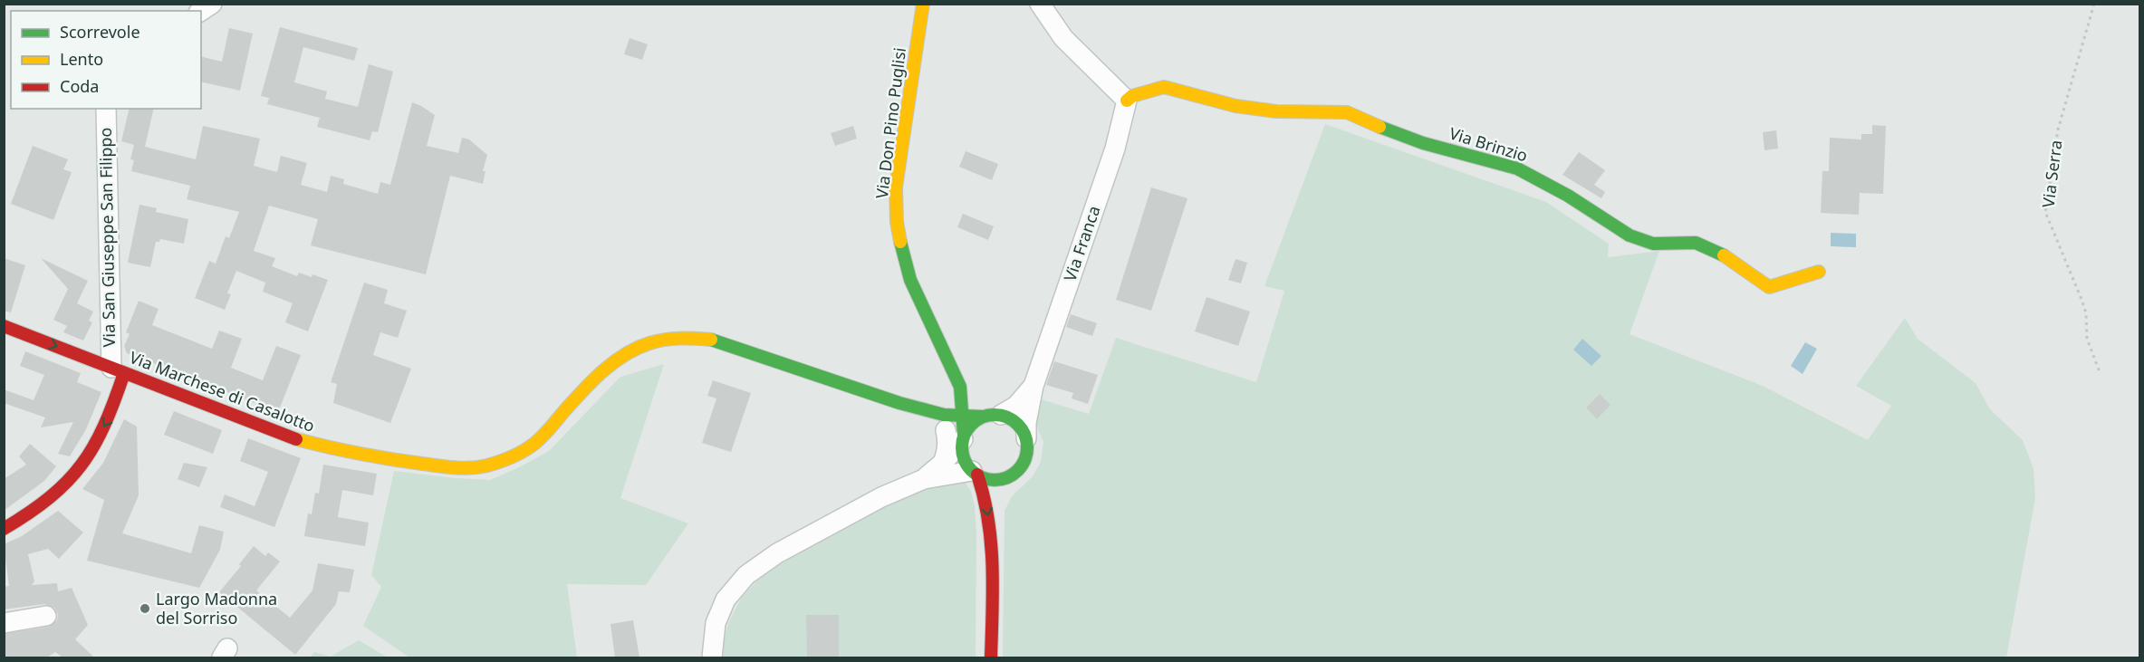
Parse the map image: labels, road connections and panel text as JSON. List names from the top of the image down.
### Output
{
  "streets": {
    "street": [
      "Via Don Pino Puglisi",
      "Via Brinzio",
      "Via San Giuseppe San Filippo",
      "Via Franca",
      "Via Marchese di Casalotto"
    ],
    "path": ["Via Serra"]
  },
  "crossings": [
    ["Via Brinzio", "Via Franca"],
    ["Via San Giuseppe San Filippo", "Via Marchese di Casalotto"]
  ],
  "one_way": ["Via San Giuseppe San Filippo"],
  "places": ["Largo Madonna del Sorriso"],
  "legend": ["Scorrevole", "Lento", "Coda"]
}
